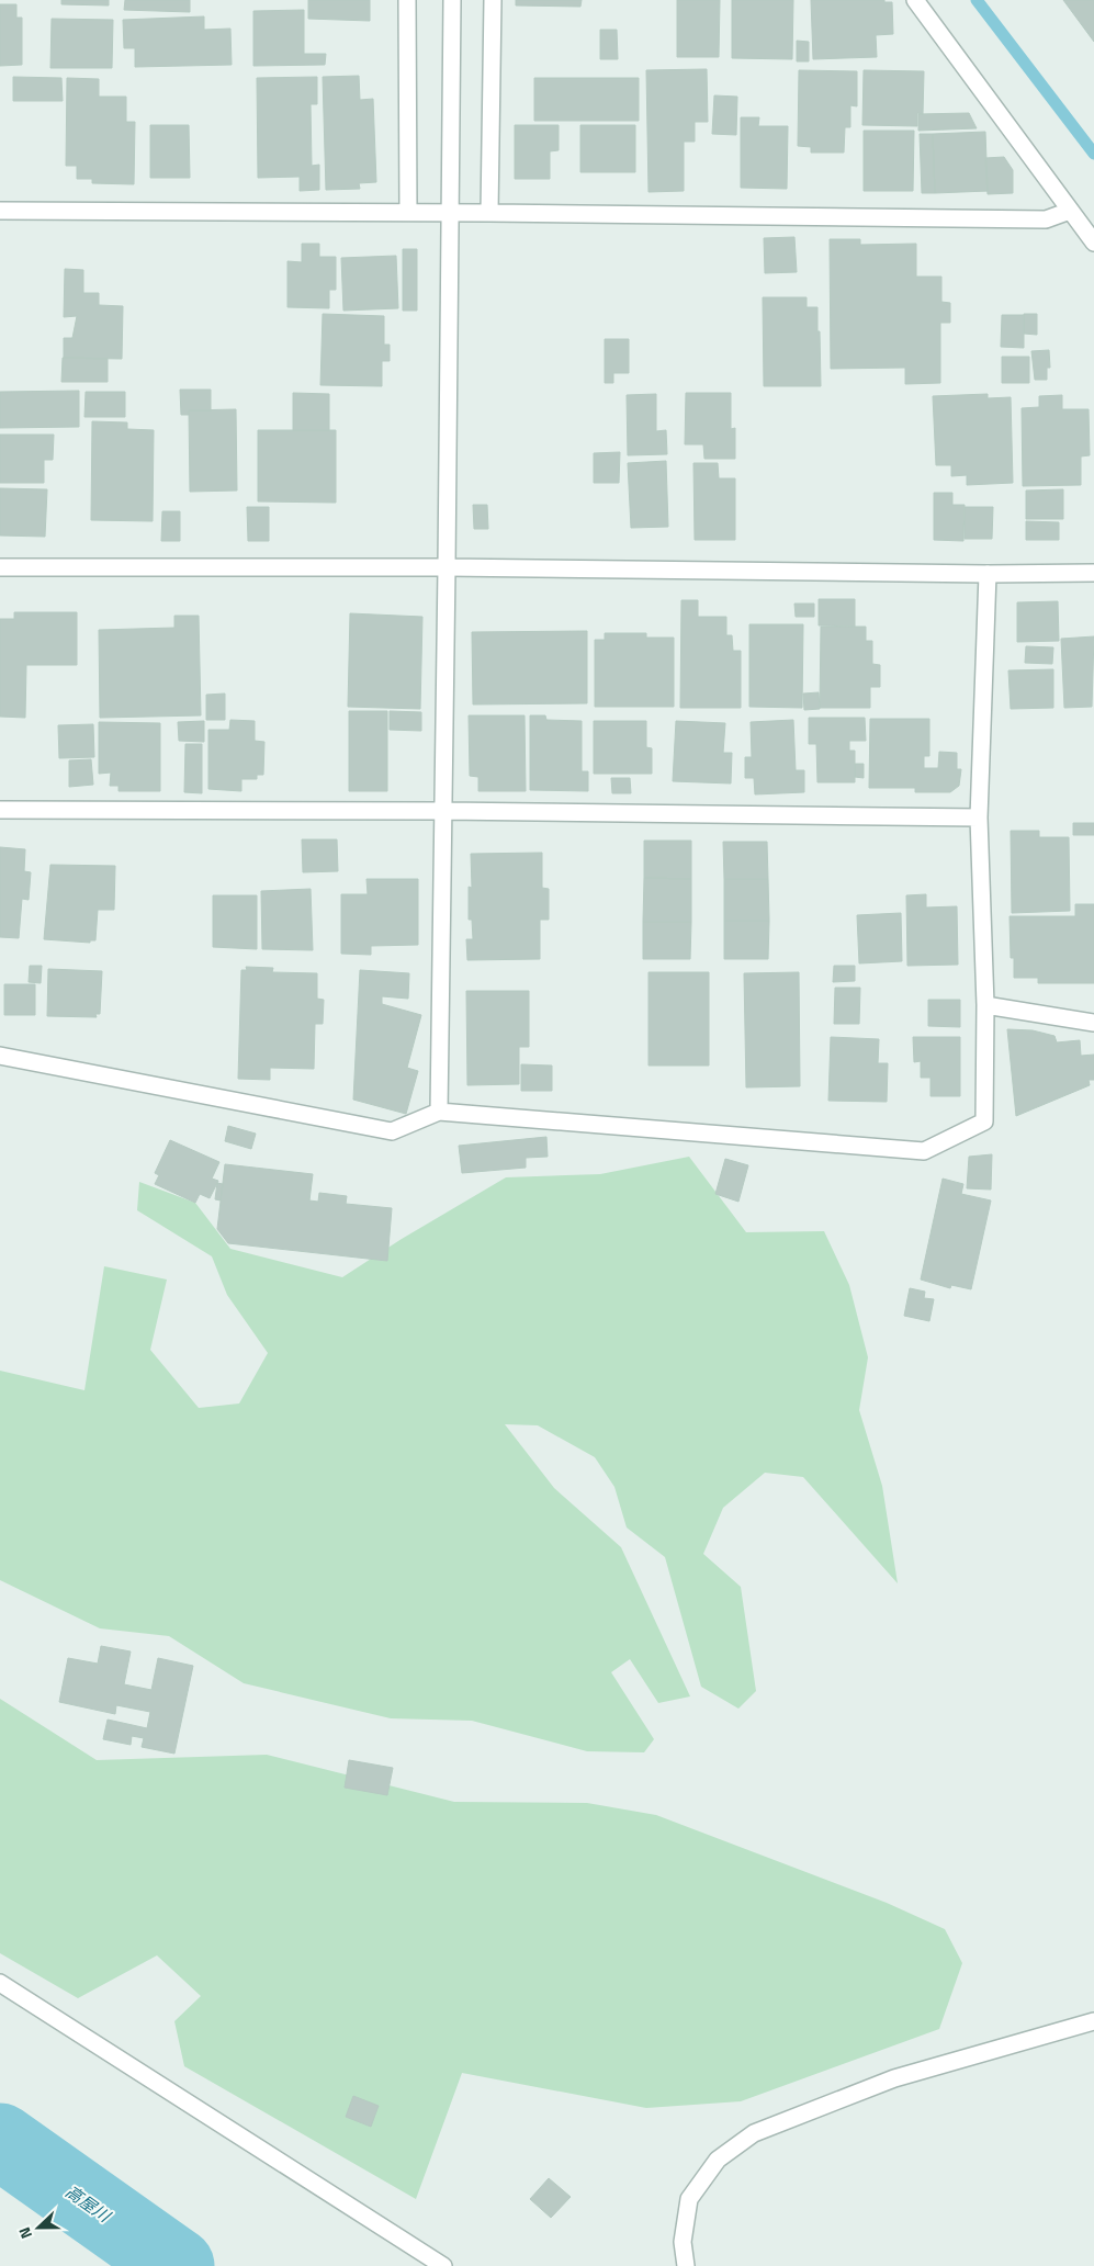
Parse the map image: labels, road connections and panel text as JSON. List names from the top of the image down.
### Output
{
  "water": ["高屋川"],
  "north": "left"
}
